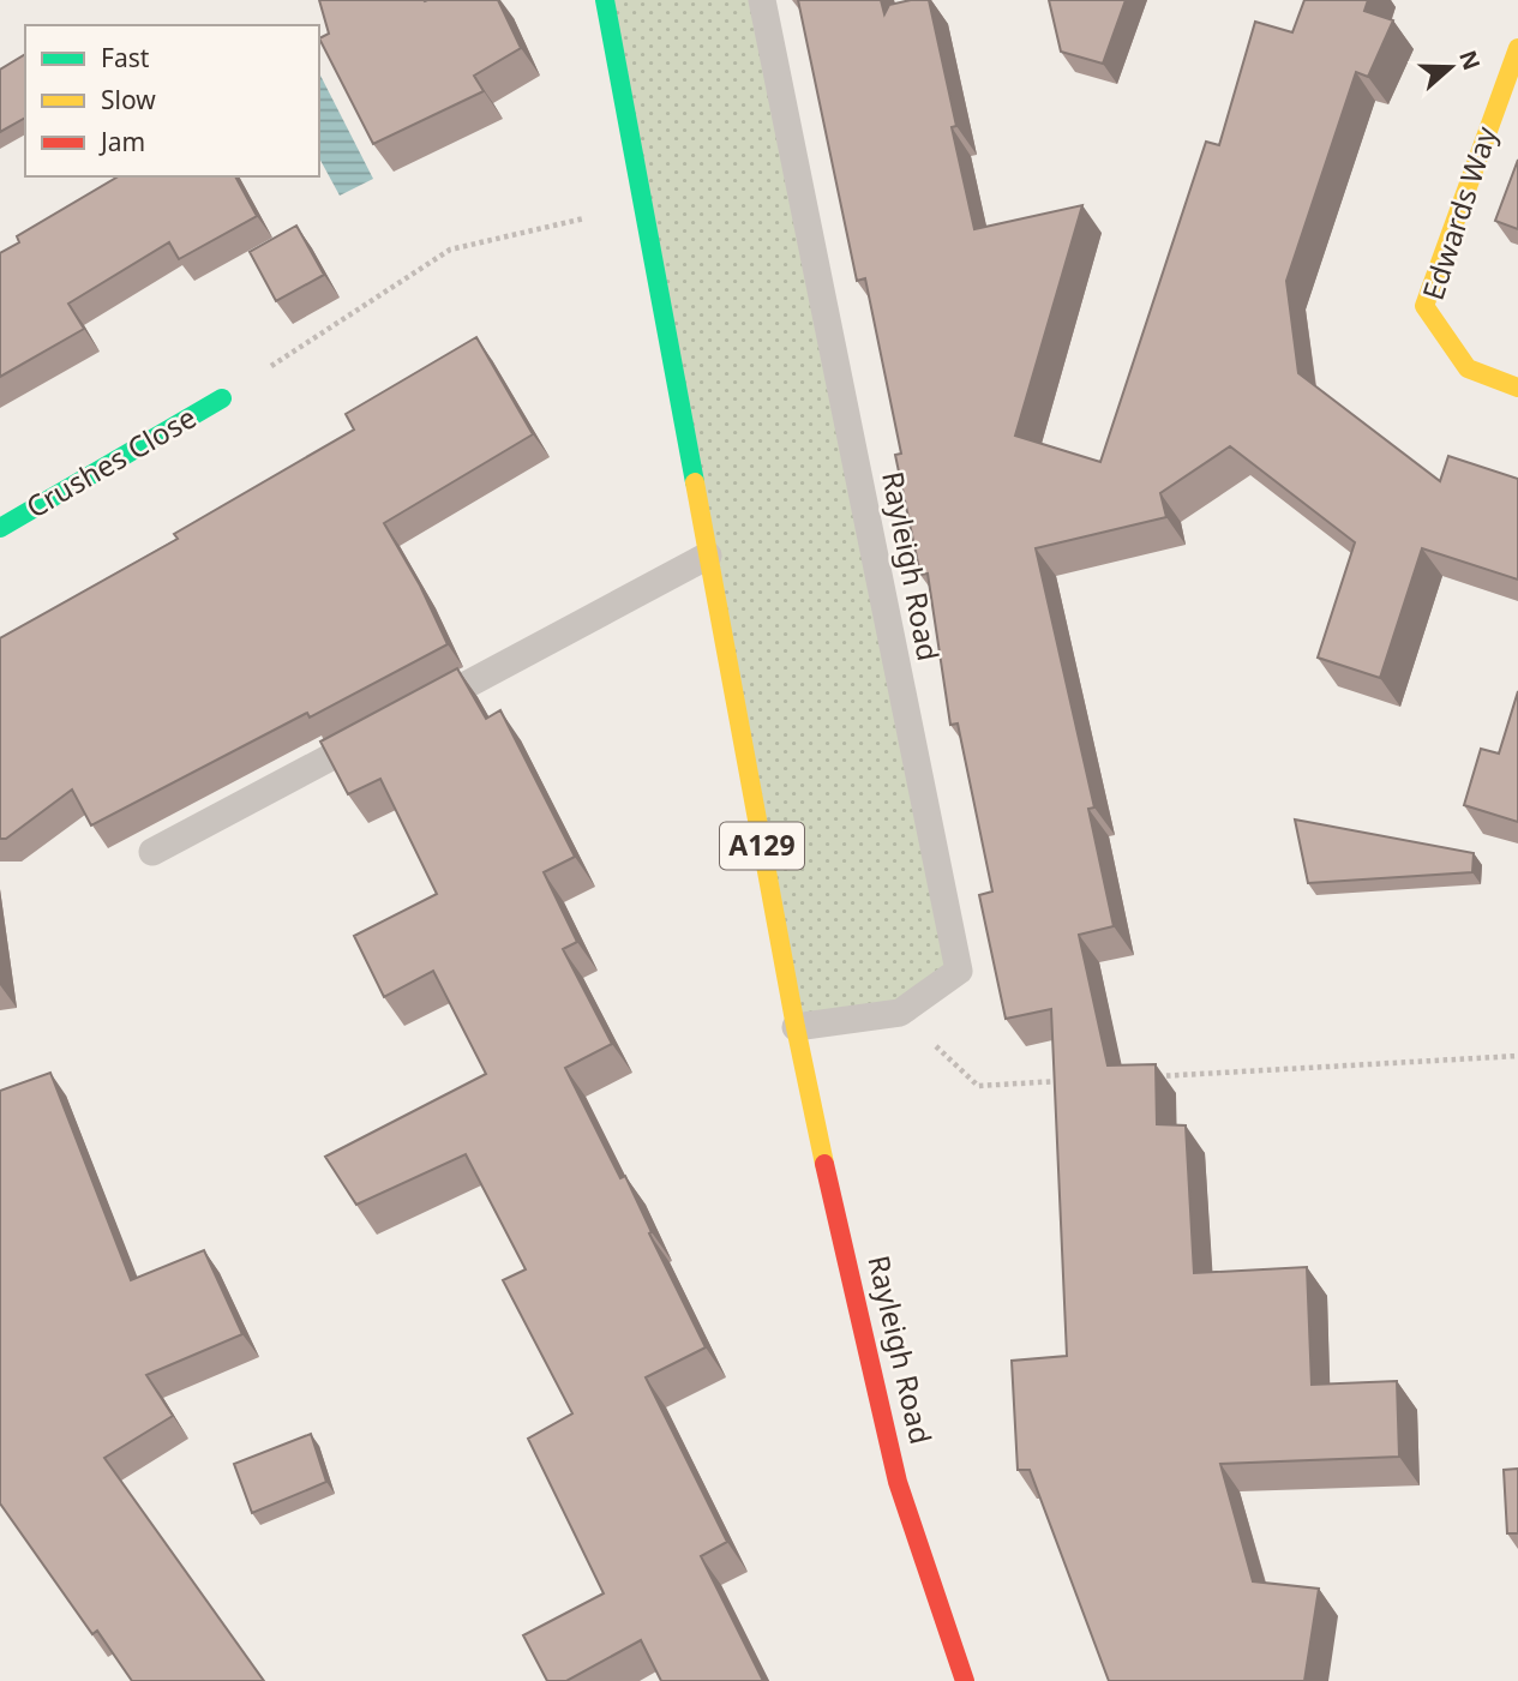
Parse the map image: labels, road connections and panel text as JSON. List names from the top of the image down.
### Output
{
  "streets": {
    "main road": [
      "Edwards Way",
      "Crushes Close",
      "Rayleigh Road",
      "A129"
    ]
  },
  "legend": ["Fast", "Slow", "Jam"],
  "north": "right"
}
